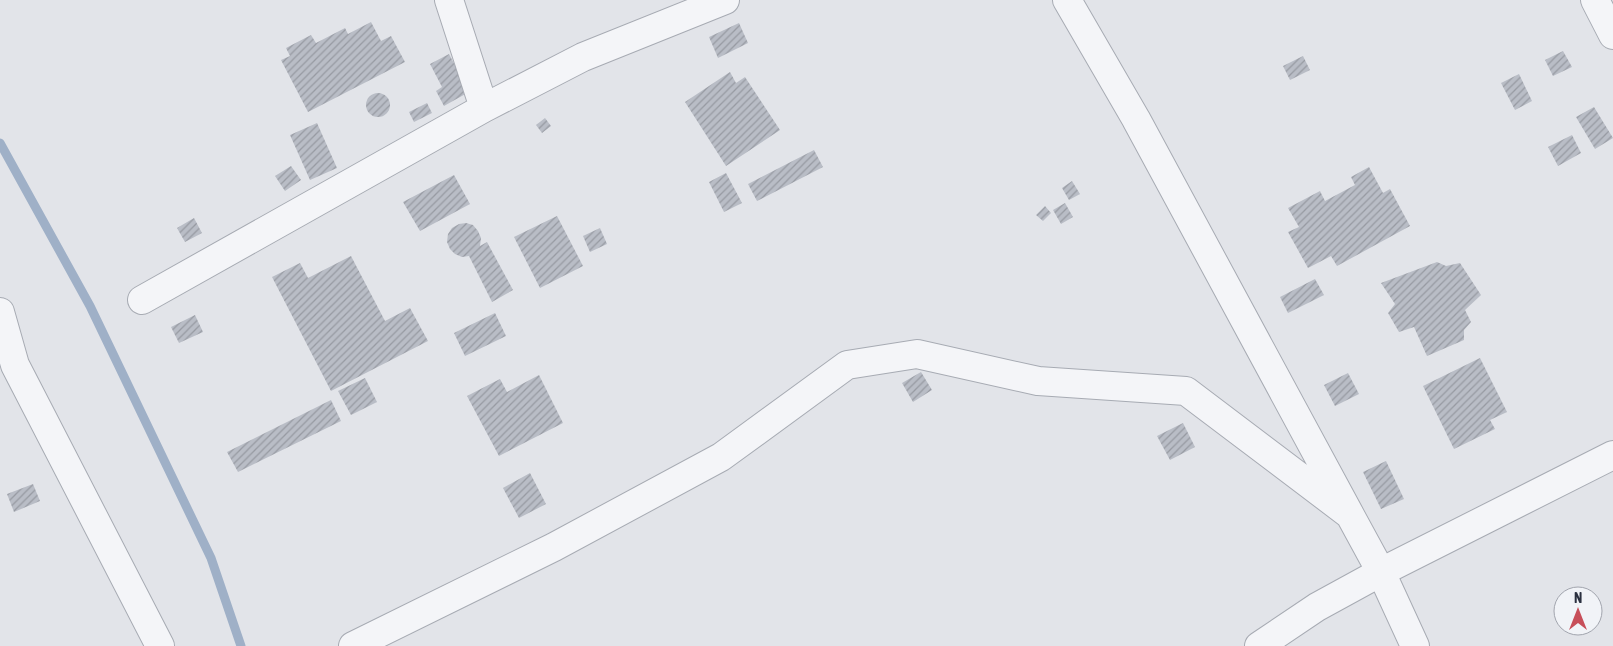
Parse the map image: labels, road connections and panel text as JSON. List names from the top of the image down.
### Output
{
  "north": "top"
}
